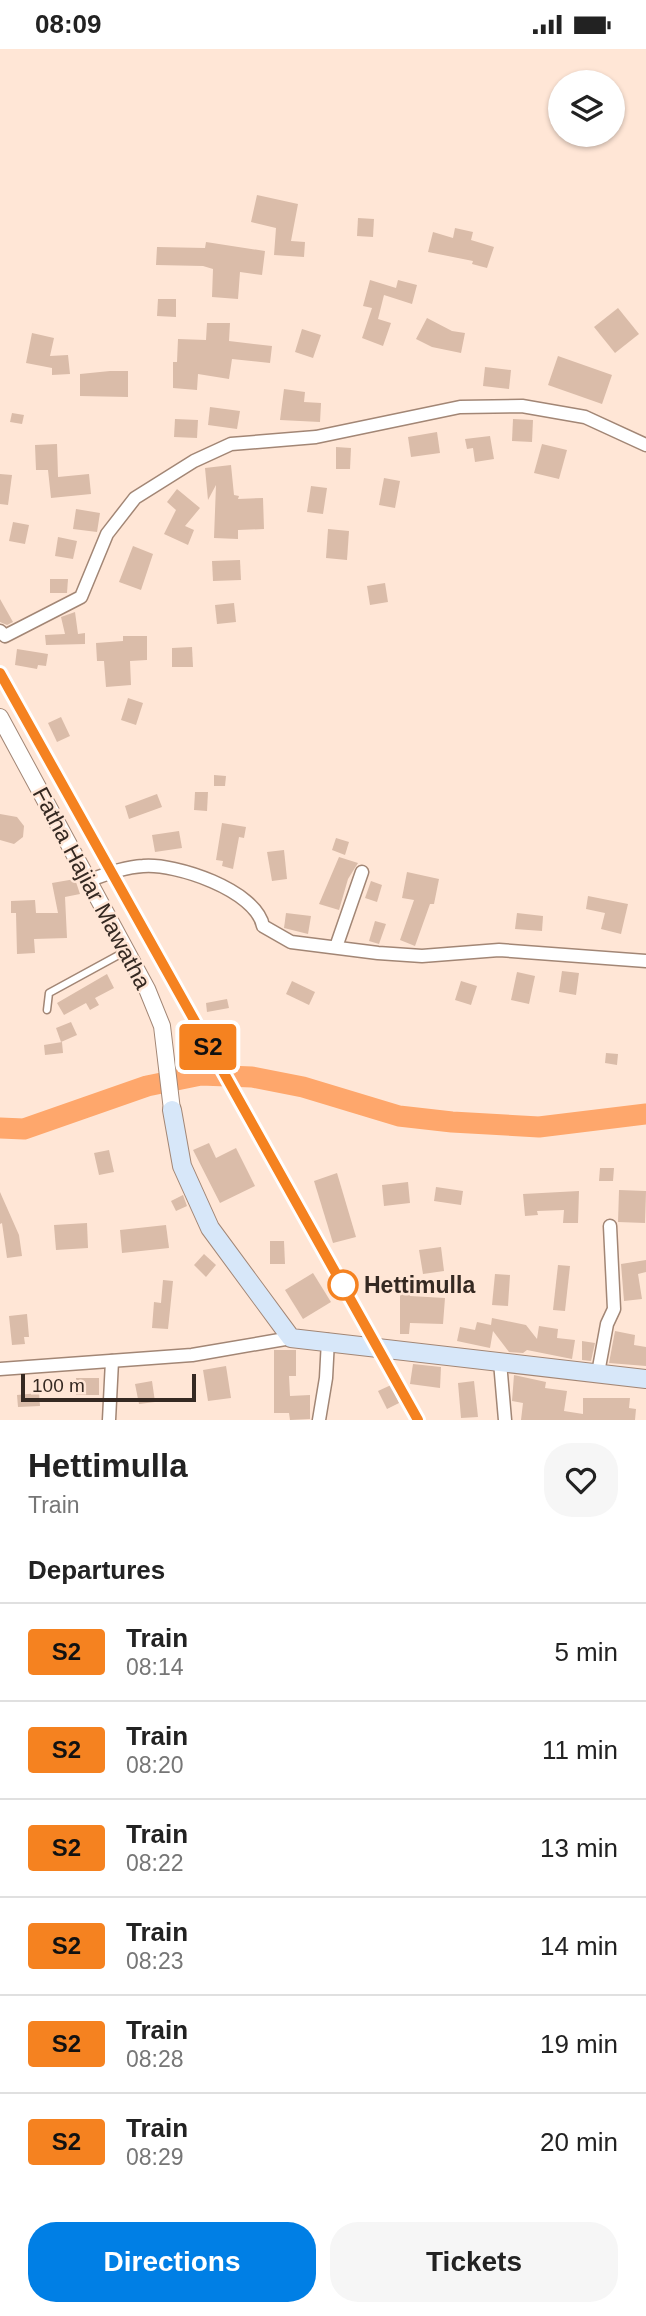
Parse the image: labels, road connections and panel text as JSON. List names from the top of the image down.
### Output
{
  "streets": {
    "street": ["Fatha Hajiar Mawatha"]
  },
  "places": ["Hettimulla"],
  "scale_bar": "100 m",
  "page": {
    "status": "08:09",
    "on_map": "S2",
    "scale": "100 m",
    "heading": [
      ["Hettimulla", "Train"],
      "Departures"
    ],
    "list": [
      {
        "mark": "S2",
        "name": "Train",
        "note": "08:14",
        "value": "5 min"
      },
      {
        "mark": "S2",
        "name": "Train",
        "note": "08:20",
        "value": "11 min"
      },
      {
        "mark": "S2",
        "name": "Train",
        "note": "08:22",
        "value": "13 min"
      },
      {
        "mark": "S2",
        "name": "Train",
        "note": "08:23",
        "value": "14 min"
      },
      {
        "mark": "S2",
        "name": "Train",
        "note": "08:28",
        "value": "19 min"
      },
      {
        "mark": "S2",
        "name": "Train",
        "note": "08:29",
        "value": "20 min"
      }
    ],
    "buttons": ["Directions", "Tickets"]
  }
}
